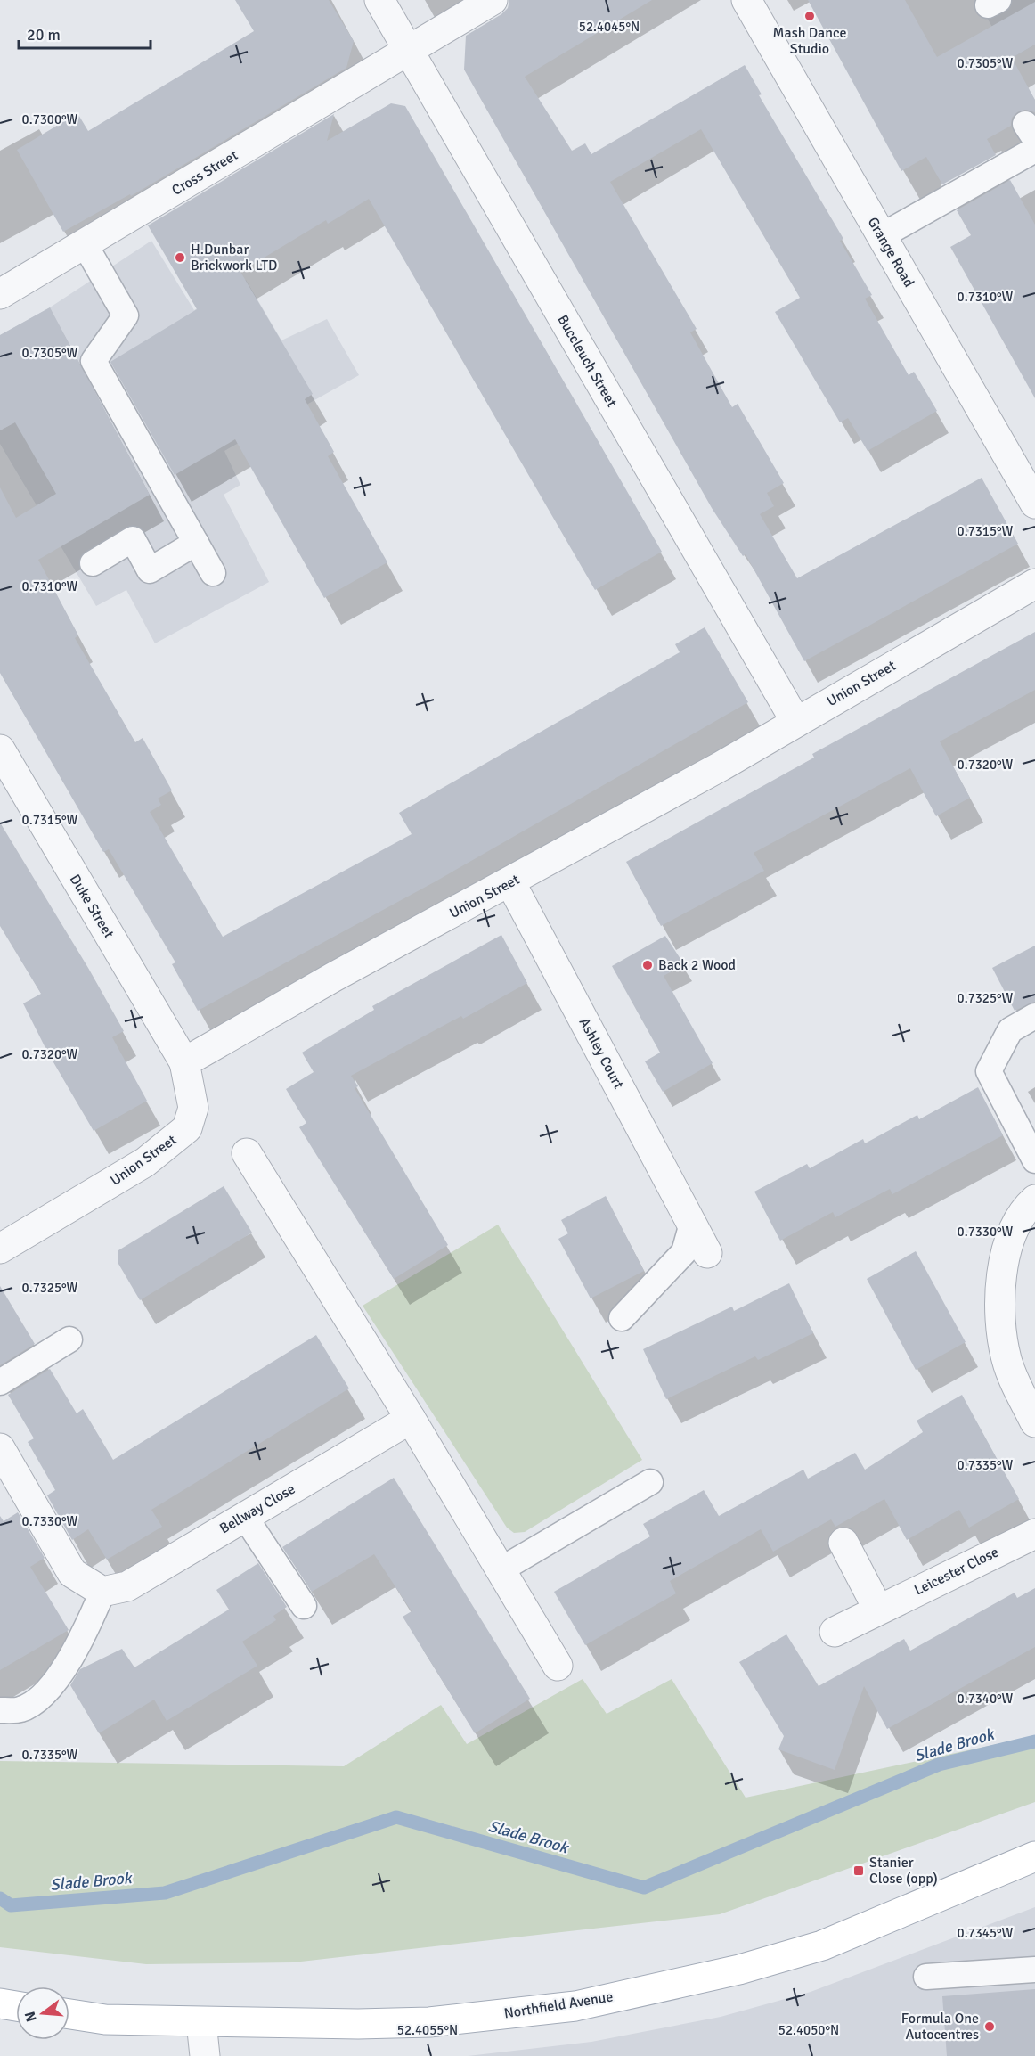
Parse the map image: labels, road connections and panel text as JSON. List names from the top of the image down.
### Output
{
  "streets": {
    "main road": ["Northfield Avenue"],
    "street": [
      "Cross Street",
      "Grange Road",
      "Buccleuch Street",
      "Union Street",
      "Duke Street",
      "Ashley Court",
      "Bellway Close",
      "Leicester Close"
    ]
  },
  "crossings": [
    ["Cross Street", "Buccleuch Street"],
    ["Buccleuch Street", "Union Street"],
    ["Union Street", "Duke Street"],
    ["Union Street", "Ashley Court"]
  ],
  "water": ["Slade Brook"],
  "places": {
    "other": [
      "Mash Dance Studio",
      "H.Dunbar Brickwork LTD",
      "Back 2 Wood",
      "Formula One Autocentres"
    ],
    "transit": ["Stanier Close (opp)"]
  },
  "scale_bar": "20 m",
  "north": "left",
  "coordinates": [
    "52.4045°N",
    "0.7305°W",
    "0.7300°W",
    "0.7310°W",
    "0.7315°W",
    "0.7320°W",
    "0.7325°W",
    "0.7330°W",
    "0.7335°W",
    "0.7340°W",
    "0.7345°W",
    "52.4055°N",
    "52.4050°N"
  ]
}
